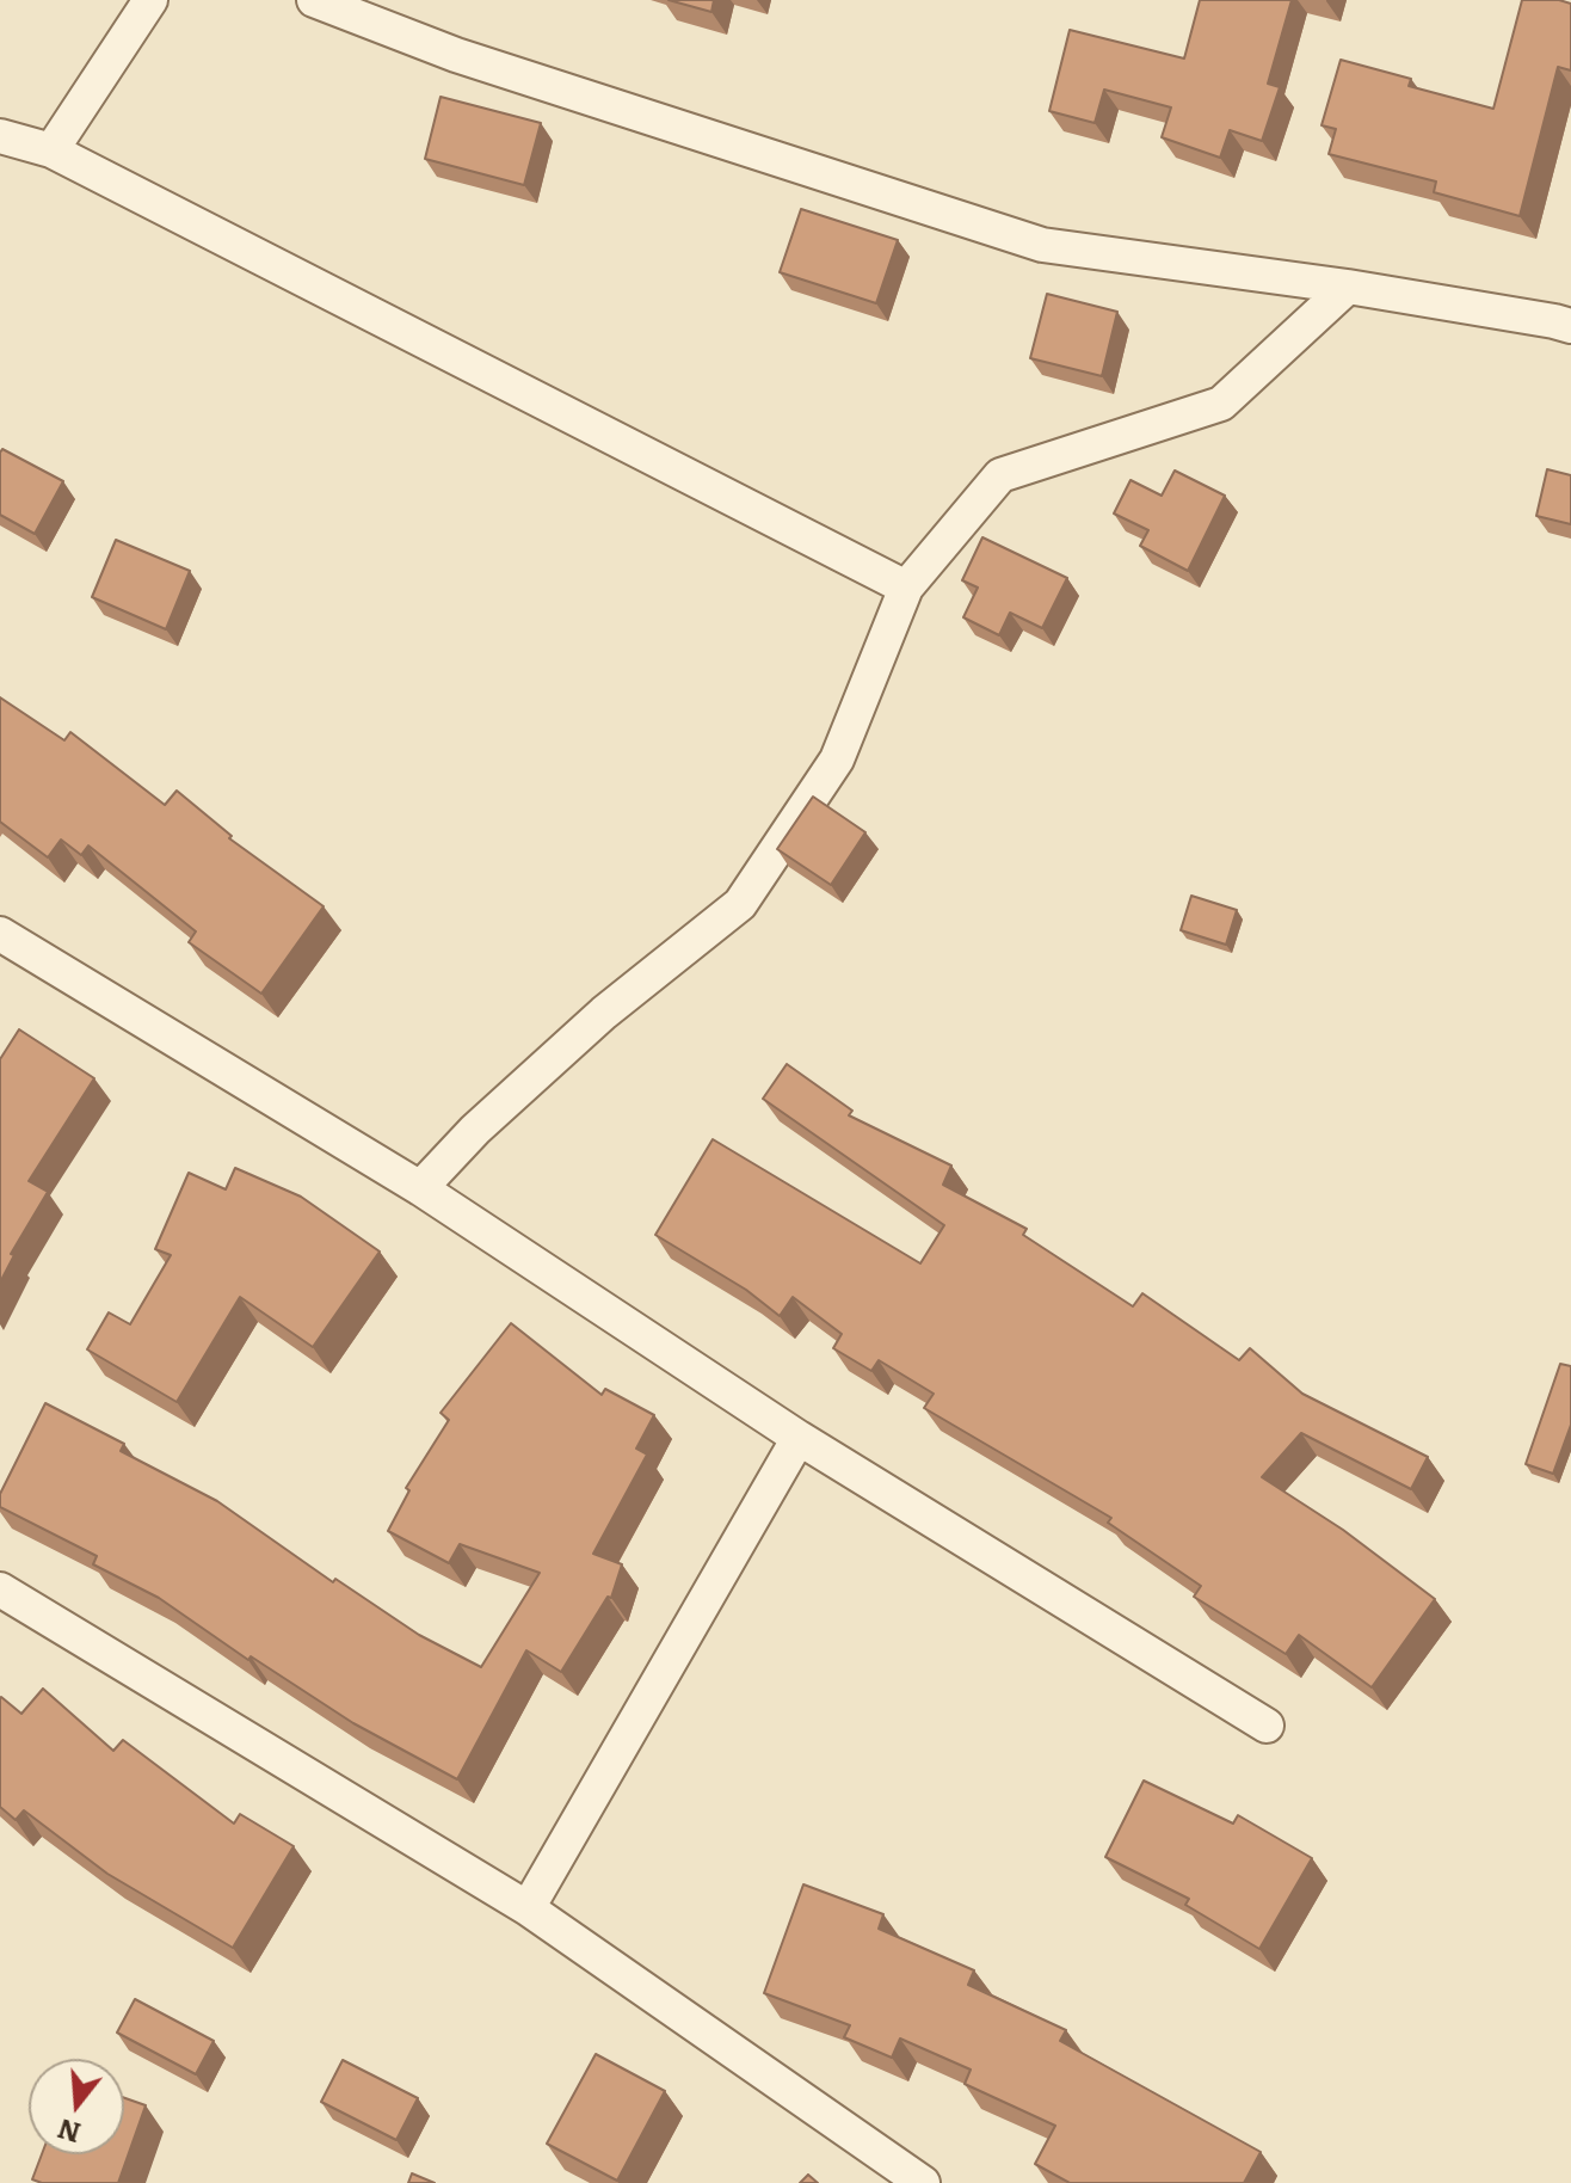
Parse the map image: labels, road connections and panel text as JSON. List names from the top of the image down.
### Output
{
  "north": "bottom"
}
